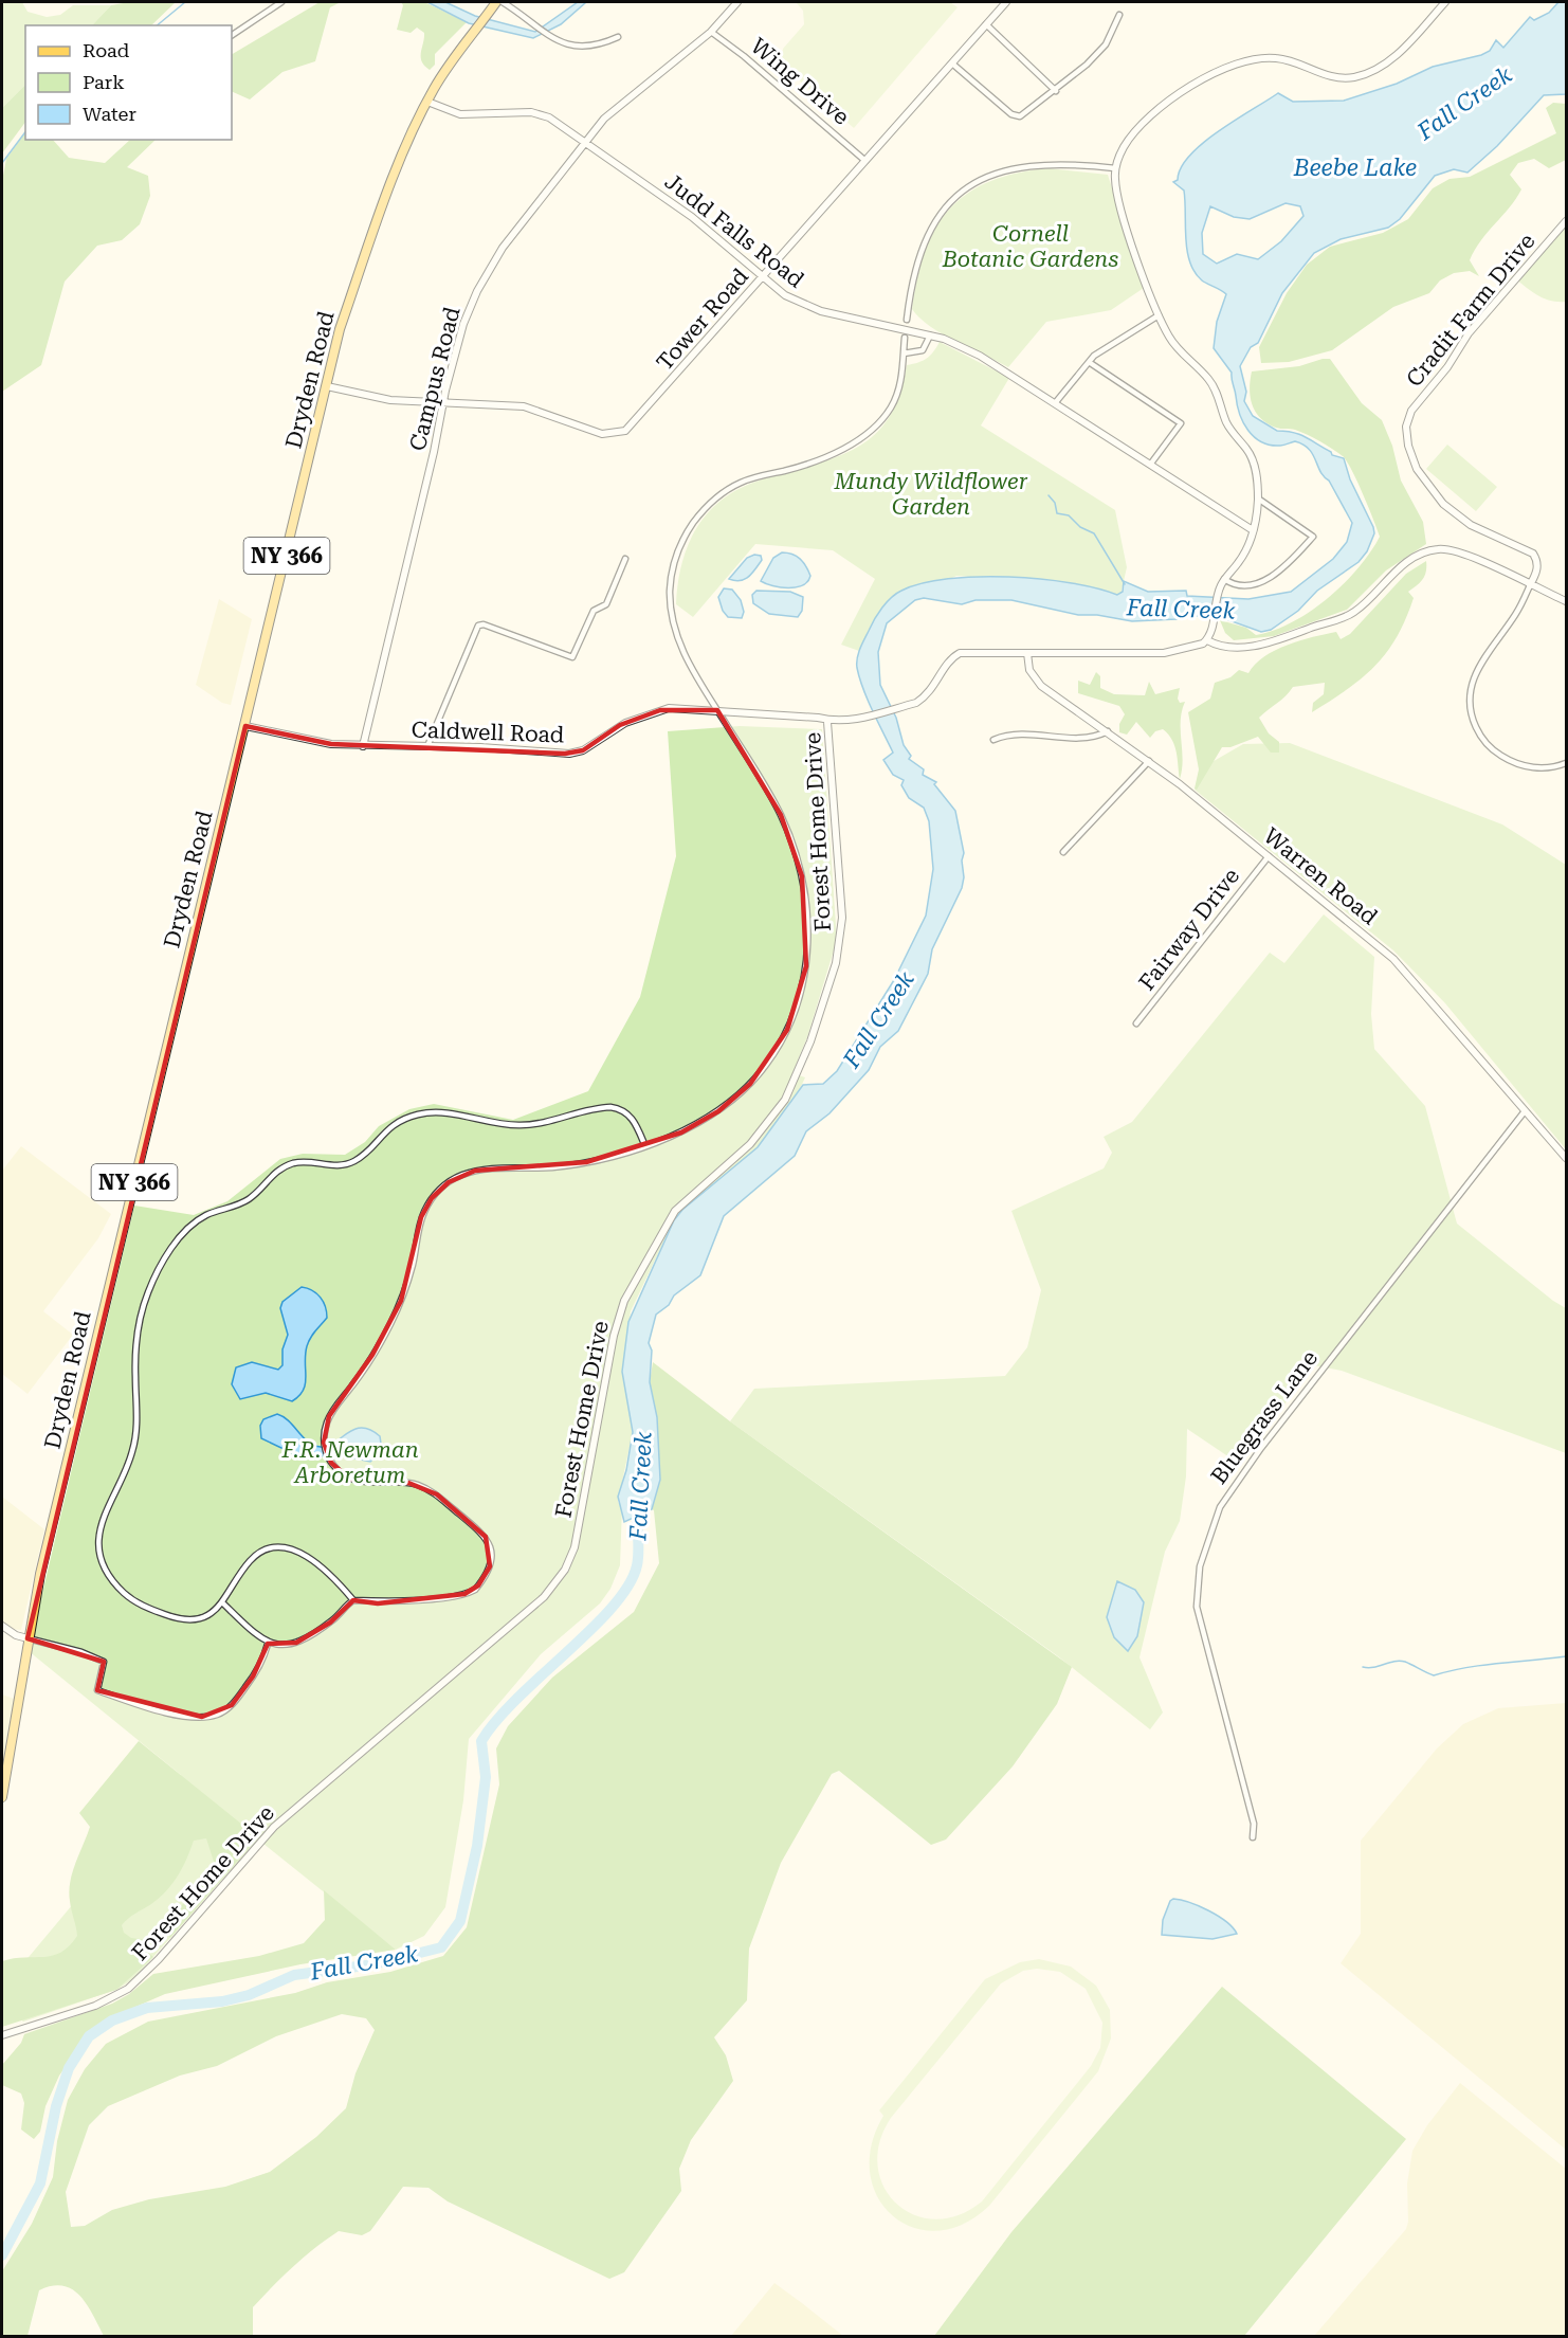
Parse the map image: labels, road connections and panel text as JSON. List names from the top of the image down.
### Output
{
  "streets": {
    "main road": ["Dryden Road", "NY 366"],
    "street": [
      "Wing Drive",
      "Judd Falls Road",
      "Cradit Farm Drive",
      "Tower Road",
      "Campus Road",
      "Caldwell Road",
      "Forest Home Drive",
      "Warren Road",
      "Fairway Drive",
      "Bluegrass Lane"
    ]
  },
  "crossings": [
    ["Wing Drive", "Tower Road"],
    ["Wing Drive", "Campus Road"],
    ["Judd Falls Road", "Tower Road"],
    ["Judd Falls Road", "Campus Road"],
    ["Judd Falls Road", "Dryden Road"],
    ["Tower Road", "Campus Road"],
    ["Tower Road", "Dryden Road"],
    ["Campus Road", "Caldwell Road"],
    ["Dryden Road", "Caldwell Road"],
    ["Caldwell Road", "Forest Home Drive"],
    ["Forest Home Drive", "Warren Road"],
    ["Warren Road", "Fairway Drive"],
    ["Warren Road", "Bluegrass Lane"]
  ],
  "water": ["Fall Creek", "Beebe Lake"],
  "parks": ["Cornell Botanic Gardens", "Mundy Wildflower Garden", "F.R. Newman Arboretum"],
  "legend": ["Road", "Park", "Water"]
}
